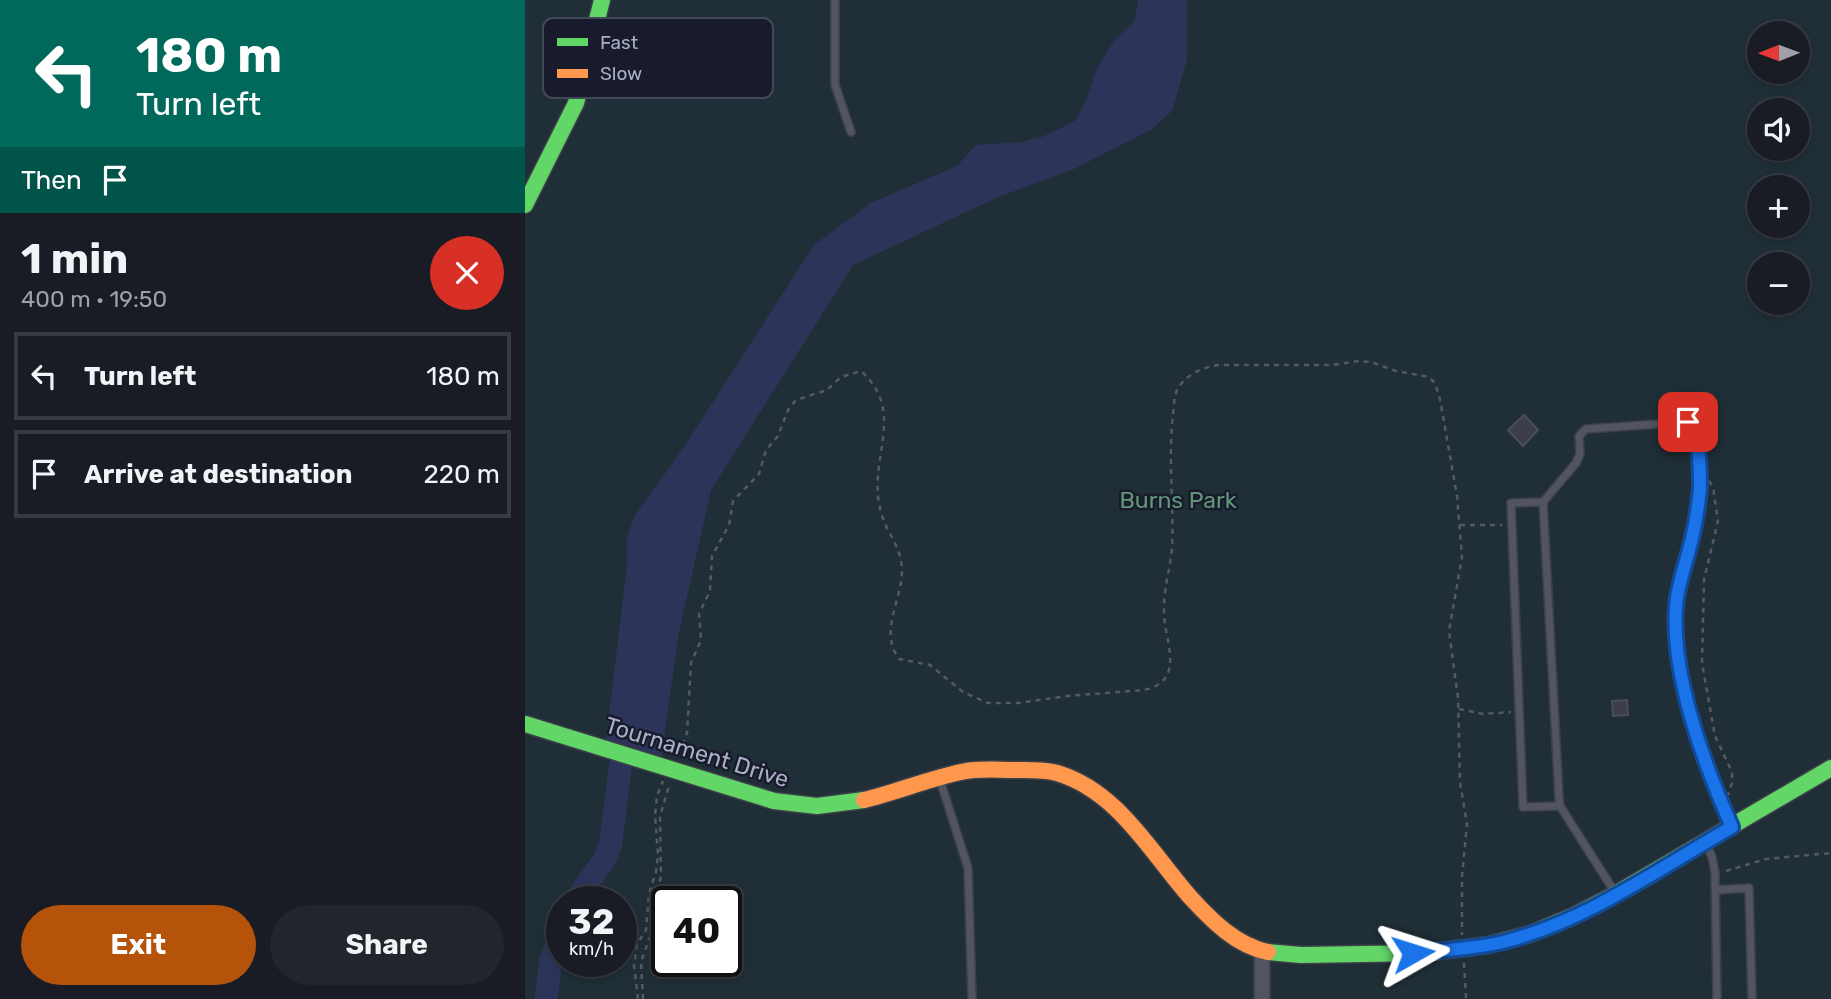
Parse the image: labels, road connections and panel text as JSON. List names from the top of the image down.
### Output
{
  "streets": {
    "street": ["Tournament Drive"]
  },
  "parks": ["Burns Park"],
  "legend": ["Fast", "Slow"],
  "north": "left",
  "page": {
    "turn": ["180 m", "Turn left"],
    "map_buttons": ["+", "−"],
    "then": "Then",
    "heading": ["1 min", "400 m · 19:50"],
    "list": [
      {
        "name": "Turn left",
        "value": "180 m"
      },
      {
        "name": "Arrive at destination",
        "value": "220 m"
      }
    ],
    "speed": "32 km/h",
    "limit": "40",
    "buttons": ["Exit", "Share"]
  }
}
